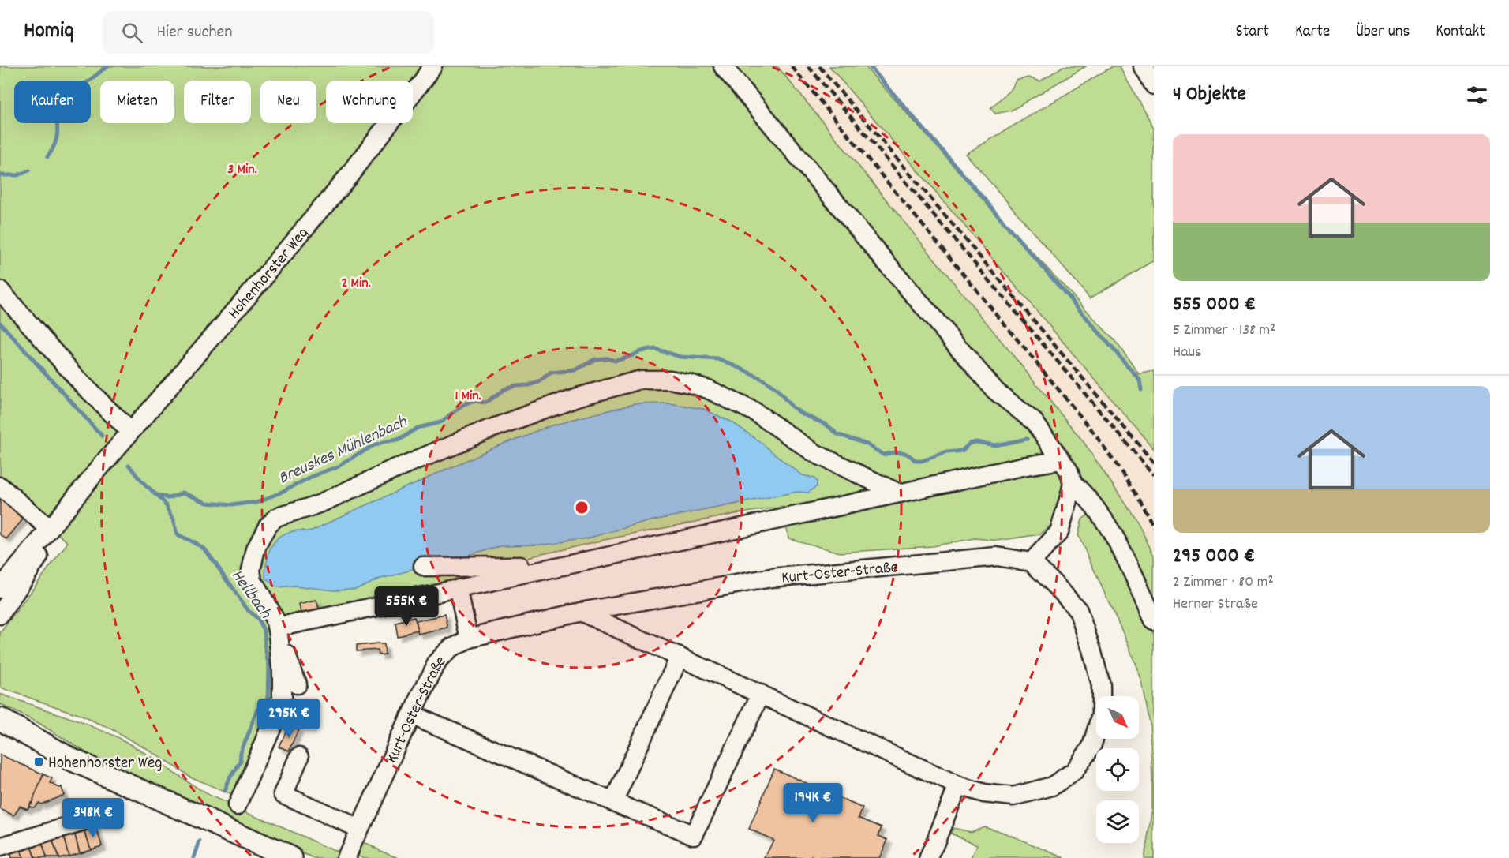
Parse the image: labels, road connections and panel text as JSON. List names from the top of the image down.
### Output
{
  "streets": {
    "street": ["Hohenhorster Weg", "Kurt-Oster-Straße"]
  },
  "water": ["Breuskes Mühlenbach", "Hellbach"],
  "places": {
    "transit": ["Hohenhorster Weg"]
  },
  "north": "bottom right",
  "page": {
    "header": "Homiq",
    "search": "Hier suchen",
    "nav": [
      "Start",
      "Karte",
      "Über uns",
      "Kontakt"
    ],
    "heading": "4 Objekte",
    "chip": [
      "Kaufen",
      "Mieten",
      "Filter",
      "Neu",
      "Wohnung"
    ],
    "list": [
      {
        "name": "555 000 €",
        "note": "5 Zimmer · 138 m² · Haus"
      },
      {
        "name": "295 000 €",
        "note": "2 Zimmer · 80 m² · Herner Straße"
      }
    ],
    "price": [
      "555K €",
      "295K €",
      "194K €",
      "348K €"
    ]
  },
  "rings": ["3 Min.", "2 Min.", "1 Min."]
}
